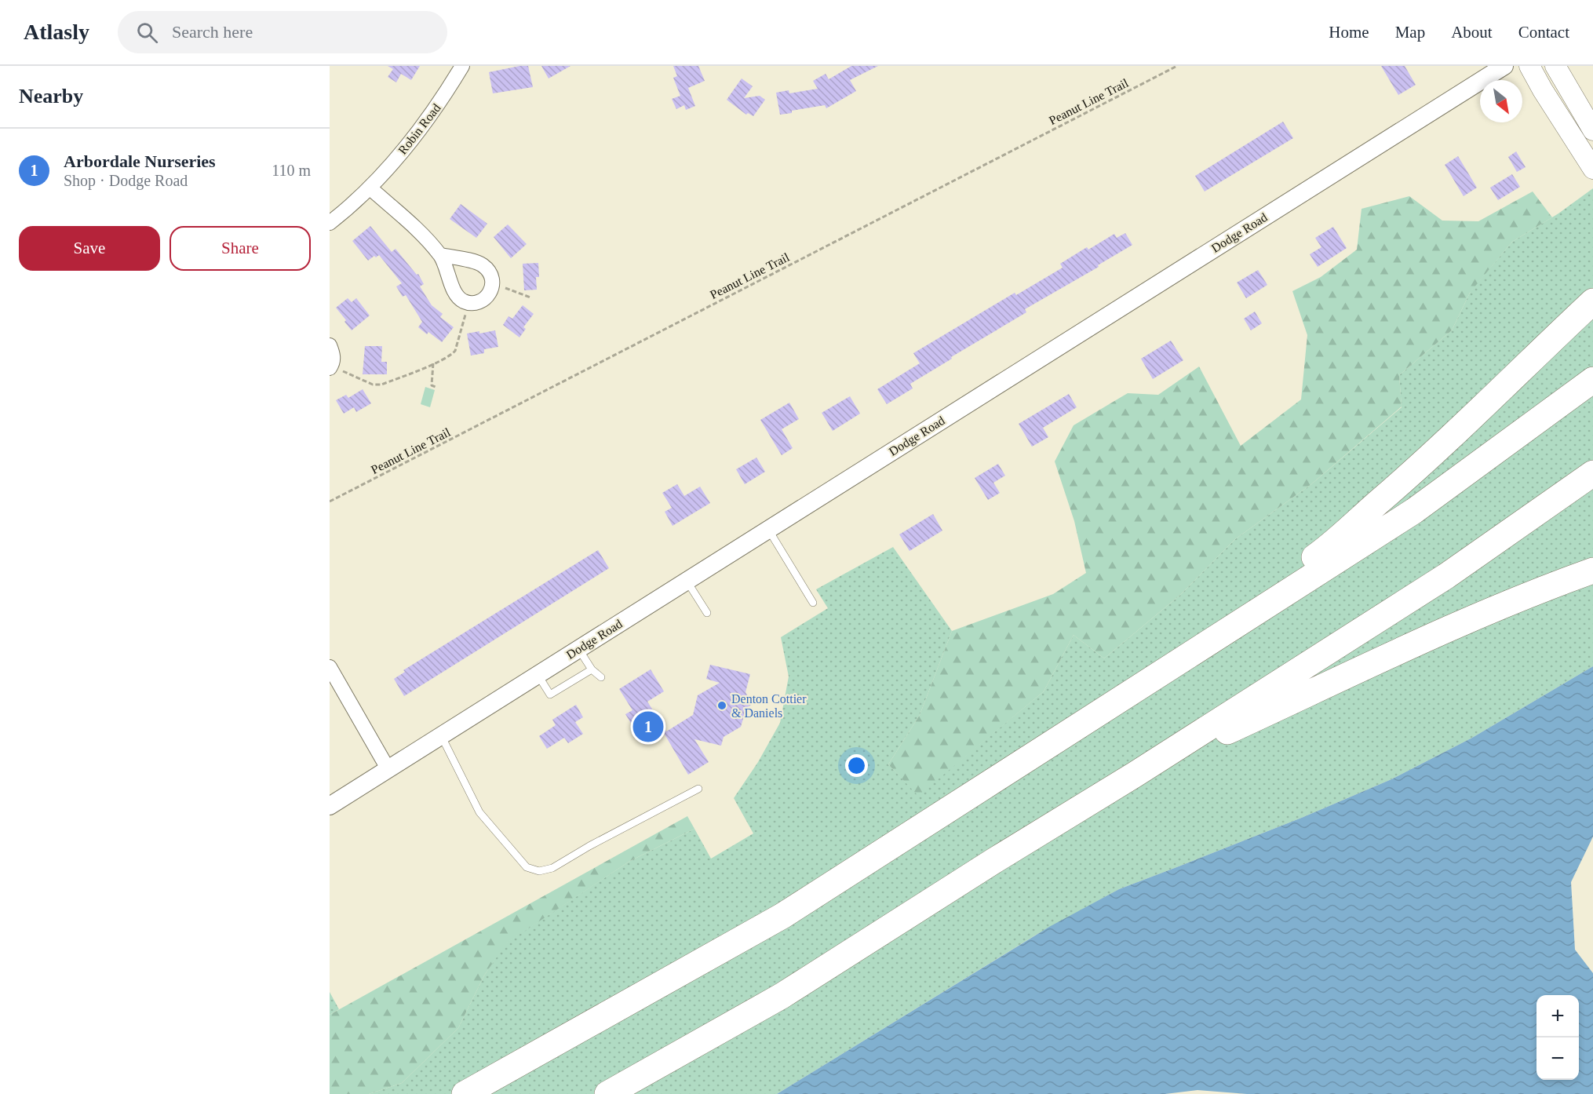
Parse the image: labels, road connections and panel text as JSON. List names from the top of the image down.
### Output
{
  "streets": {
    "street": ["Robin Road", "Dodge Road"],
    "path": ["Peanut Line Trail"]
  },
  "places": ["Denton Cottier & Daniels"],
  "north": "bottom right",
  "page": {
    "header": "Atlasly",
    "search": "Search here",
    "nav": [
      "Home",
      "Map",
      "About",
      "Contact"
    ],
    "heading": "Nearby",
    "list": [
      {
        "mark": "1",
        "name": "Arbordale Nurseries",
        "note": "Shop · Dodge Road",
        "value": "110 m"
      }
    ],
    "buttons": ["Save", "Share"],
    "pins": "1",
    "map_buttons": ["+", "−"]
  }
}
